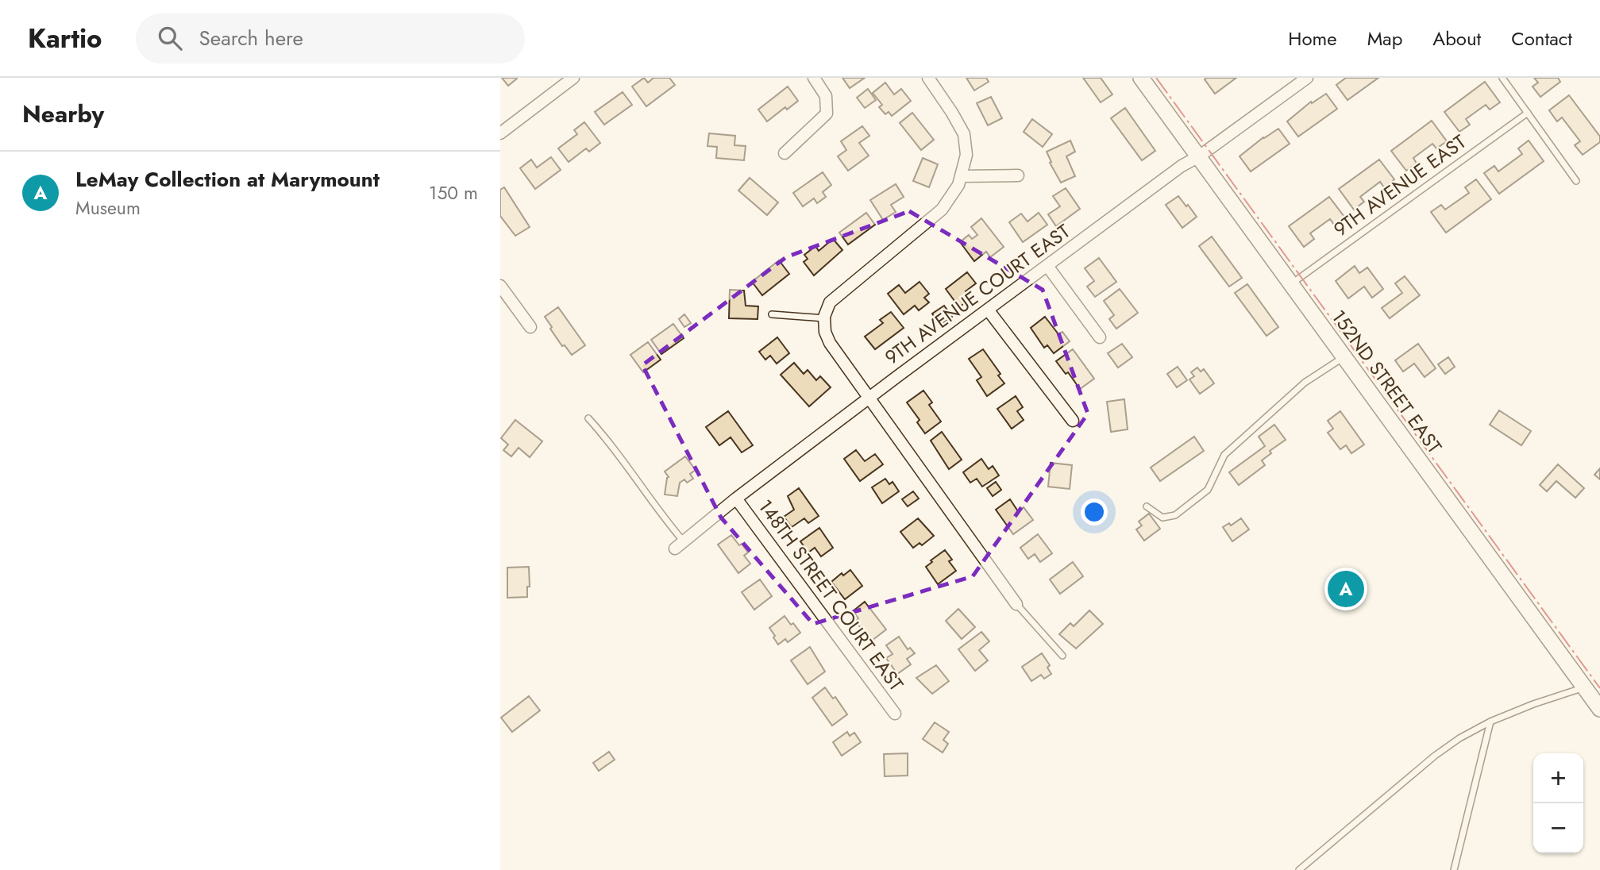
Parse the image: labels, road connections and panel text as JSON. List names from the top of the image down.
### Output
{
  "streets": {
    "main road": ["152ND STREET EAST"],
    "street": ["9TH AVENUE COURT EAST", "148TH STREET COURT EAST"],
    "lane": ["9TH AVENUE EAST"]
  },
  "crossings": [
    ["9TH AVENUE EAST", "152ND STREET EAST"],
    ["9TH AVENUE COURT EAST", "152ND STREET EAST"],
    ["9TH AVENUE COURT EAST", "148TH STREET COURT EAST"]
  ],
  "page": {
    "header": "Kartio",
    "search": "Search here",
    "nav": [
      "Home",
      "Map",
      "About",
      "Contact"
    ],
    "heading": "Nearby",
    "list": [
      {
        "mark": "A",
        "name": "LeMay Collection at Marymount",
        "note": "Museum",
        "value": "150 m"
      }
    ],
    "pins": "A",
    "map_buttons": ["+", "−"]
  }
}
